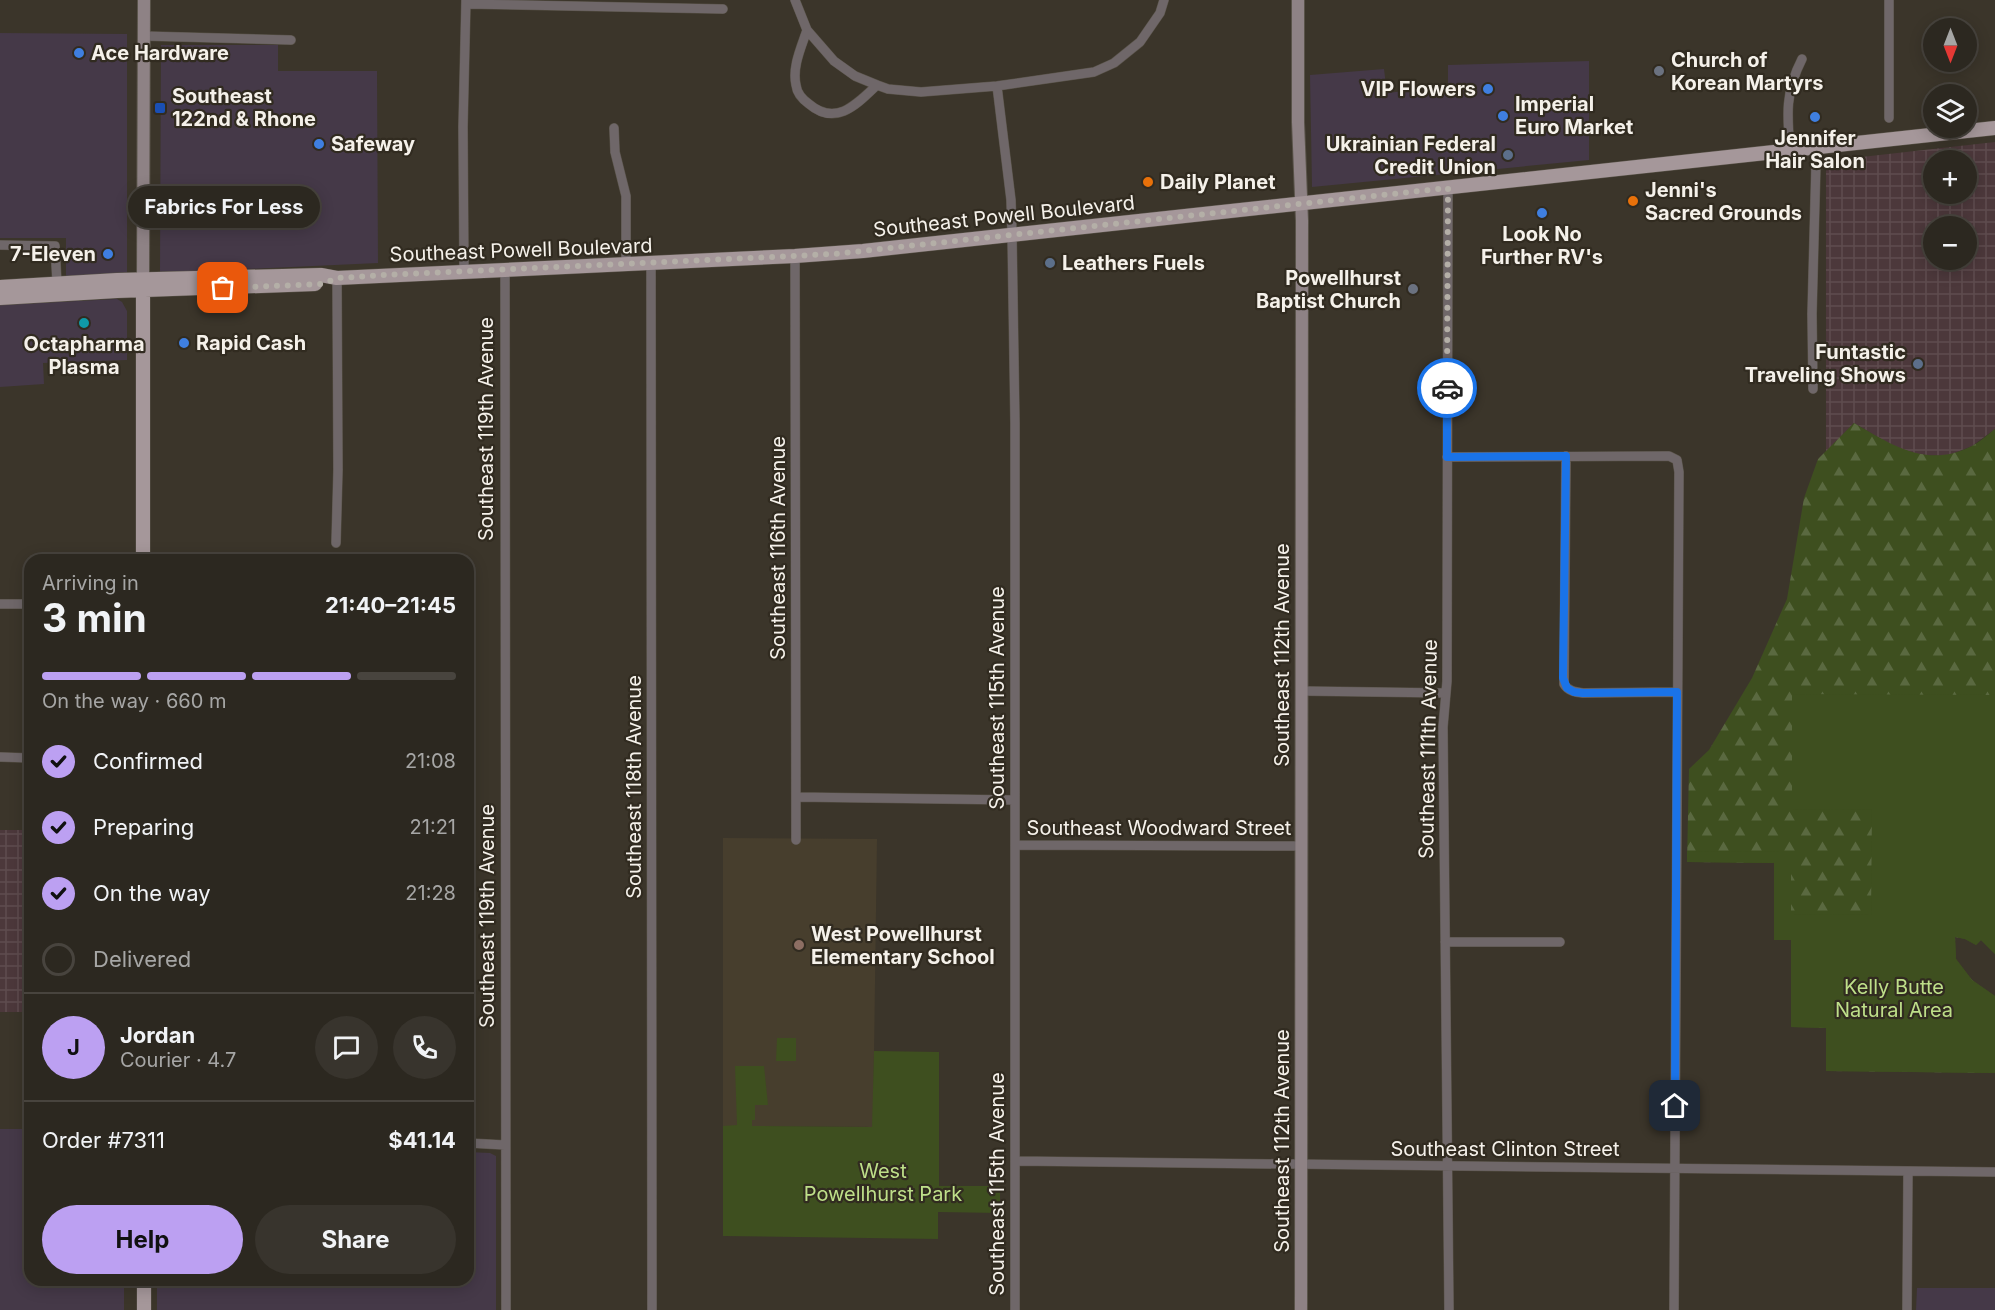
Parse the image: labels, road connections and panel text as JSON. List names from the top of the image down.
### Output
{
  "streets": {
    "main road": ["Southeast Powell Boulevard", "Southeast 112th Avenue"],
    "street": [
      "Southeast 119th Avenue",
      "Southeast 116th Avenue",
      "Southeast 115th Avenue",
      "Southeast 111th Avenue",
      "Southeast 118th Avenue",
      "Southeast Woodward Street",
      "Southeast Clinton Street"
    ]
  },
  "crossings": [
    ["Southeast Powell Boulevard", "Southeast 119th Avenue"],
    ["Southeast Powell Boulevard", "Southeast 116th Avenue"],
    ["Southeast Powell Boulevard", "Southeast 112th Avenue"],
    ["Southeast Powell Boulevard", "Southeast 115th Avenue"],
    ["Southeast Powell Boulevard", "Southeast 111th Avenue"],
    ["Southeast Powell Boulevard", "Southeast 118th Avenue"],
    ["Southeast 112th Avenue", "Southeast Woodward Street"],
    ["Southeast 112th Avenue", "Southeast Clinton Street"],
    ["Southeast 115th Avenue", "Southeast Woodward Street"],
    ["Southeast 115th Avenue", "Southeast Clinton Street"],
    ["Southeast 111th Avenue", "Southeast Clinton Street"]
  ],
  "parks": ["Kelly Butte Natural Area", "West Powellhurst Park"],
  "places": {
    "other": [
      "Ace Hardware",
      "Church of Korean Martyrs",
      "VIP Flowers",
      "Imperial Euro Market",
      "Jennifer Hair Salon",
      "Safeway",
      "Ukrainian Federal Credit Union",
      "Daily Planet",
      "Jenni's Sacred Grounds",
      "Look No Further RV's",
      "7-Eleven",
      "Leathers Fuels",
      "Fabrics For Less",
      "Powellhurst Baptist Church",
      "Octapharma Plasma",
      "Rapid Cash",
      "Funtastic Traveling Shows",
      "West Powellhurst Elementary School"
    ],
    "transit": ["Southeast 122nd & Rhone"]
  },
  "north": "bottom",
  "page": {
    "map_buttons": ["+", "−"],
    "bubble": "Fabrics For Less",
    "heading": ["3 min", "Arriving in", "21:40–21:45"],
    "panel": [
      "Jordan",
      "Courier · 4.7",
      "Order #7311",
      "$41.14"
    ],
    "bar": "On the way · 660 m",
    "list": [
      ["Confirmed", "21:08"],
      ["Preparing", "21:21"],
      ["On the way", "21:28"],
      "Delivered"
    ],
    "round": "J",
    "buttons": ["Help", "Share"]
  }
}
